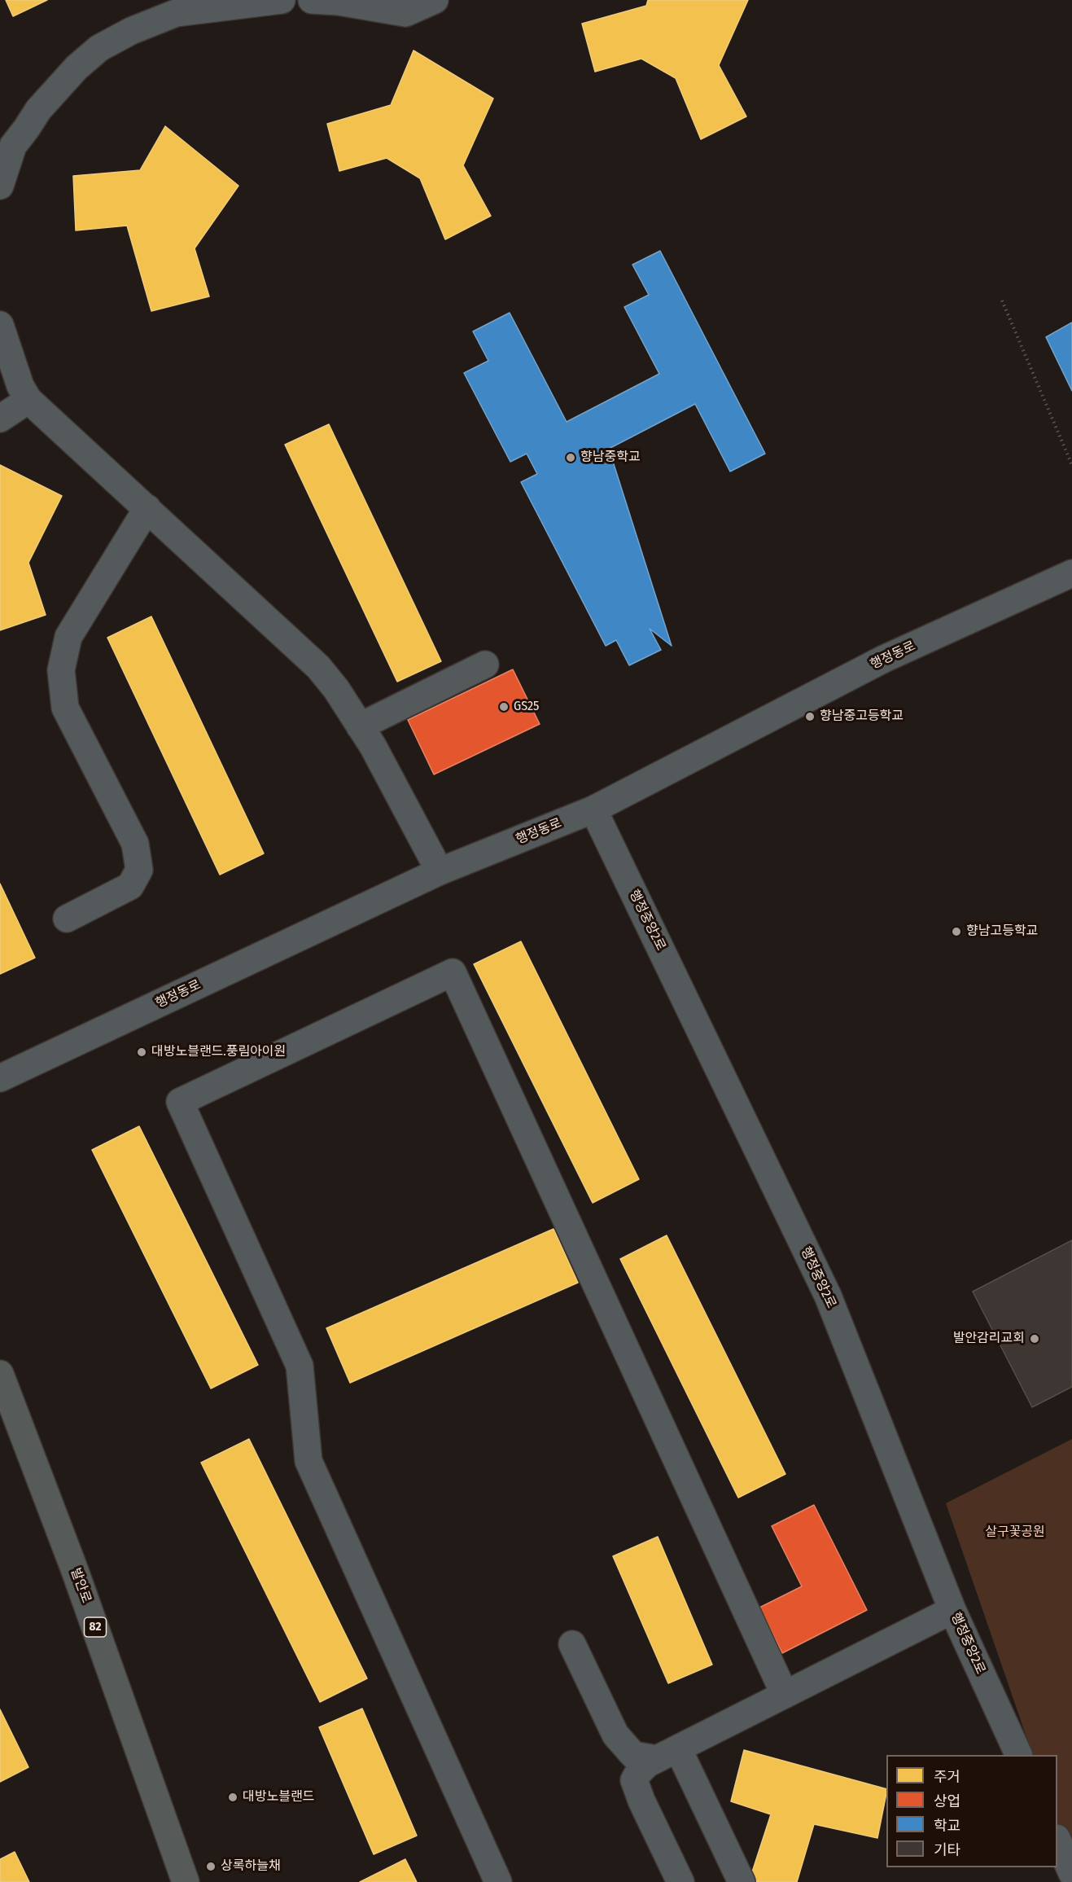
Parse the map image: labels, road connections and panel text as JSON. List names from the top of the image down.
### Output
{
  "streets": {
    "main road": ["발안로", "82"],
    "street": ["행정동로", "행정중앙2로"]
  },
  "crossings": [
    ["행정동로", "행정중앙2로"]
  ],
  "parks": ["살구꽃공원"],
  "places": [
    "향남중학교",
    "GS25",
    "향남중고등학교",
    "향남고등학교",
    "대방노블랜드.풍림아이원",
    "발안감리교회",
    "대방노블랜드",
    "상록하늘채"
  ],
  "legend": [
    "주거",
    "상업",
    "학교",
    "기타"
  ]
}
